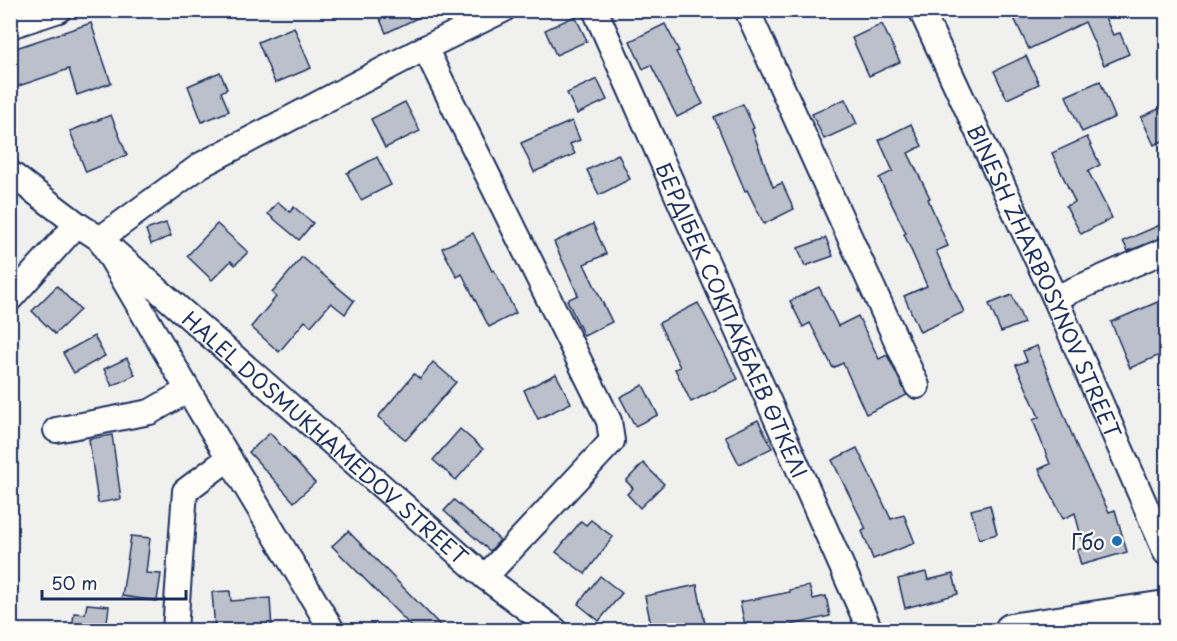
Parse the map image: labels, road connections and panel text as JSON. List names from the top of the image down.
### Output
{
  "streets": {
    "street": ["BINESH ZHARBOSYNOV STREET", "БЕРДІБЕК СОҚПАҚБАЕВ ӨТКЕЛІ", "HALEL DOSMUKHAMEDOV STREET"]
  },
  "places": ["Гбо"],
  "scale_bar": "50 m"
}
